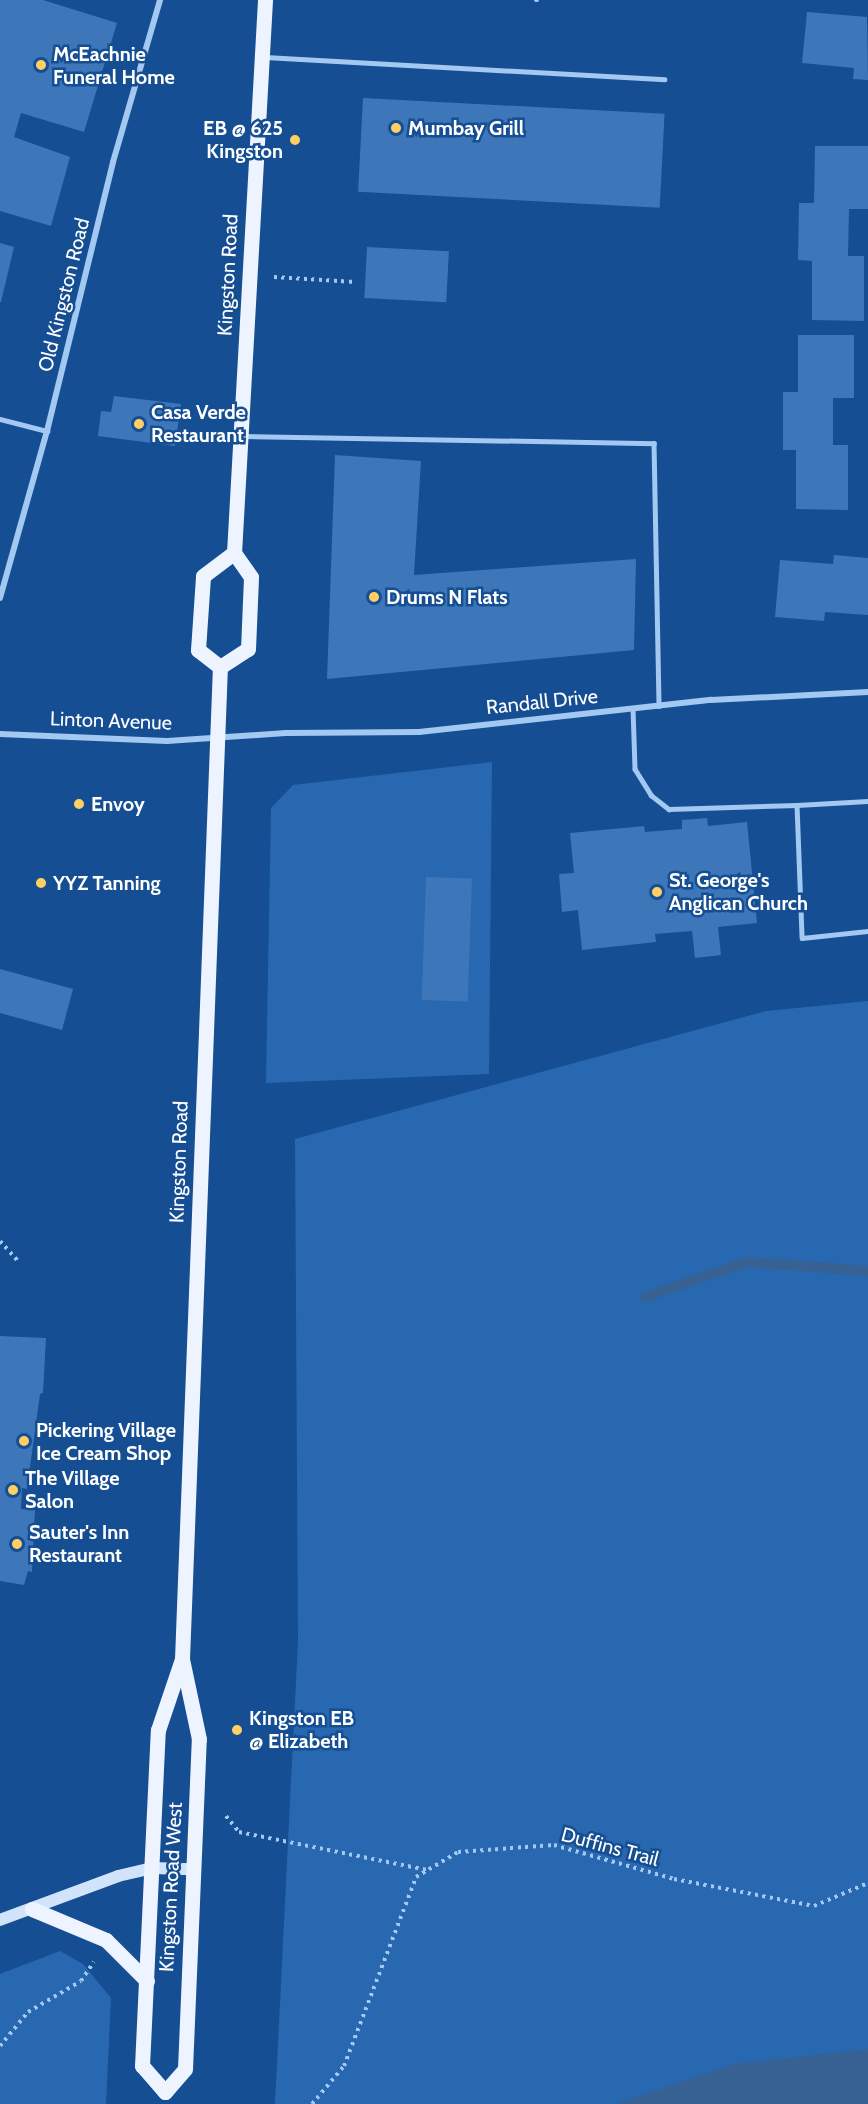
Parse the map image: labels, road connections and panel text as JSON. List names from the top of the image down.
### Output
{
  "streets": {
    "main road": ["Kingston Road", "Kingston Road West"],
    "street": ["Old Kingston Road", "Randall Drive", "Linton Avenue"],
    "path": ["Duffins Trail"]
  },
  "crossings": [
    ["Kingston Road", "Randall Drive"],
    ["Kingston Road", "Linton Avenue"],
    ["Kingston Road", "Kingston Road West"],
    ["Randall Drive", "Linton Avenue"]
  ],
  "places": [
    "McEachnie Funeral Home",
    "Mumbay Grill",
    "EB @ 625 Kingston",
    "Casa Verde Restaurant",
    "Drums N Flats",
    "Envoy",
    "YYZ Tanning",
    "St. George's Anglican Church",
    "Pickering Village Ice Cream Shop",
    "The Village Salon",
    "Sauter's Inn Restaurant",
    "Kingston EB @ Elizabeth"
  ]
}
